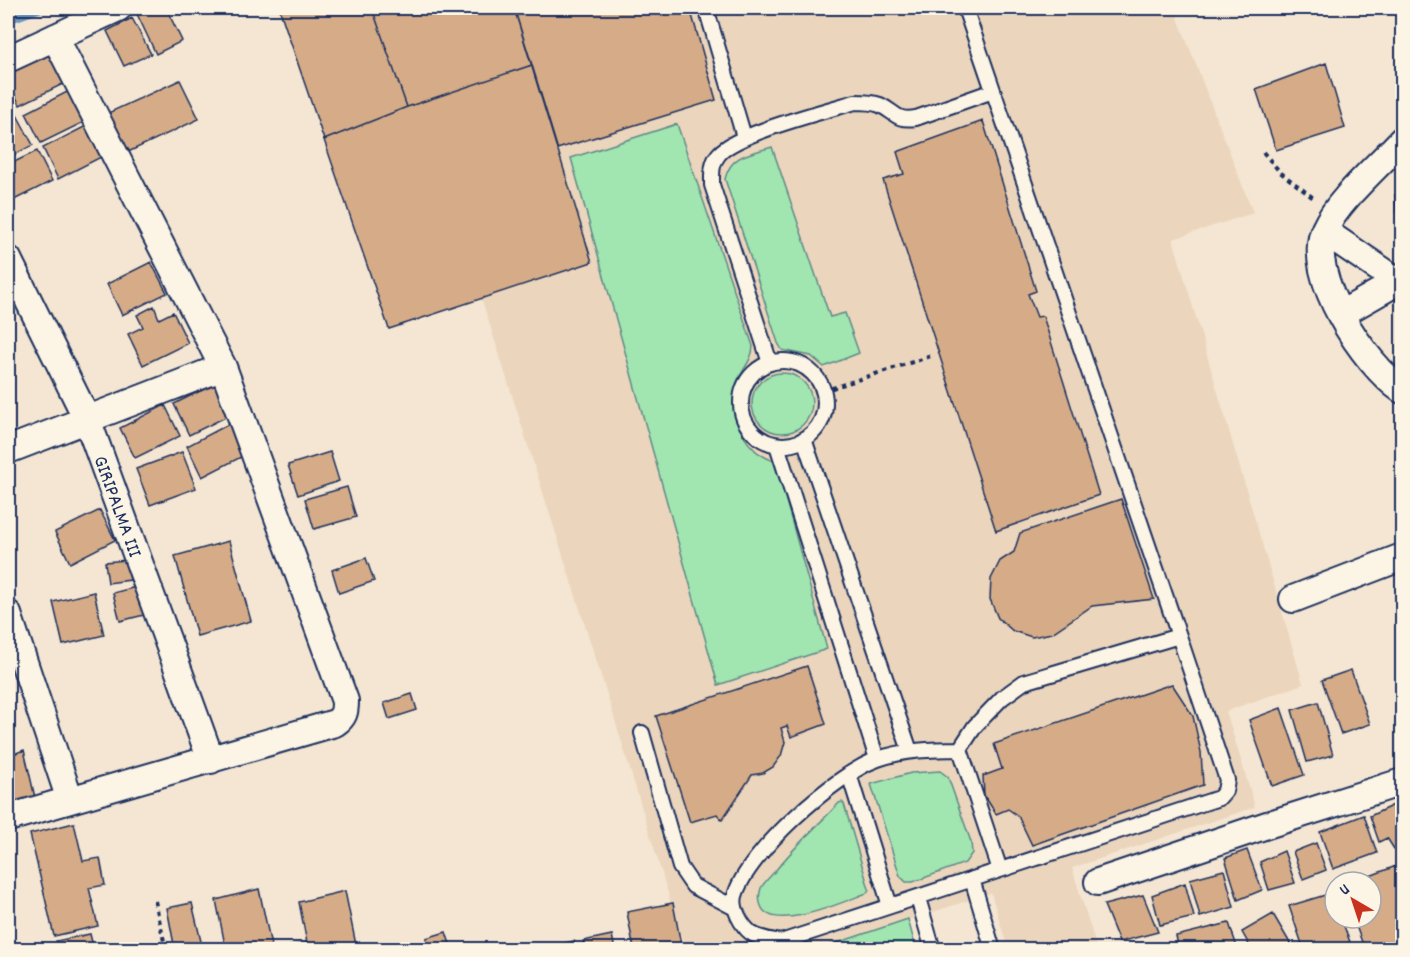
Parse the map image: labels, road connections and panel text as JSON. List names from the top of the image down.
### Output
{
  "streets": {
    "street": ["GIRIPALMA III"]
  },
  "north": "top left"
}
